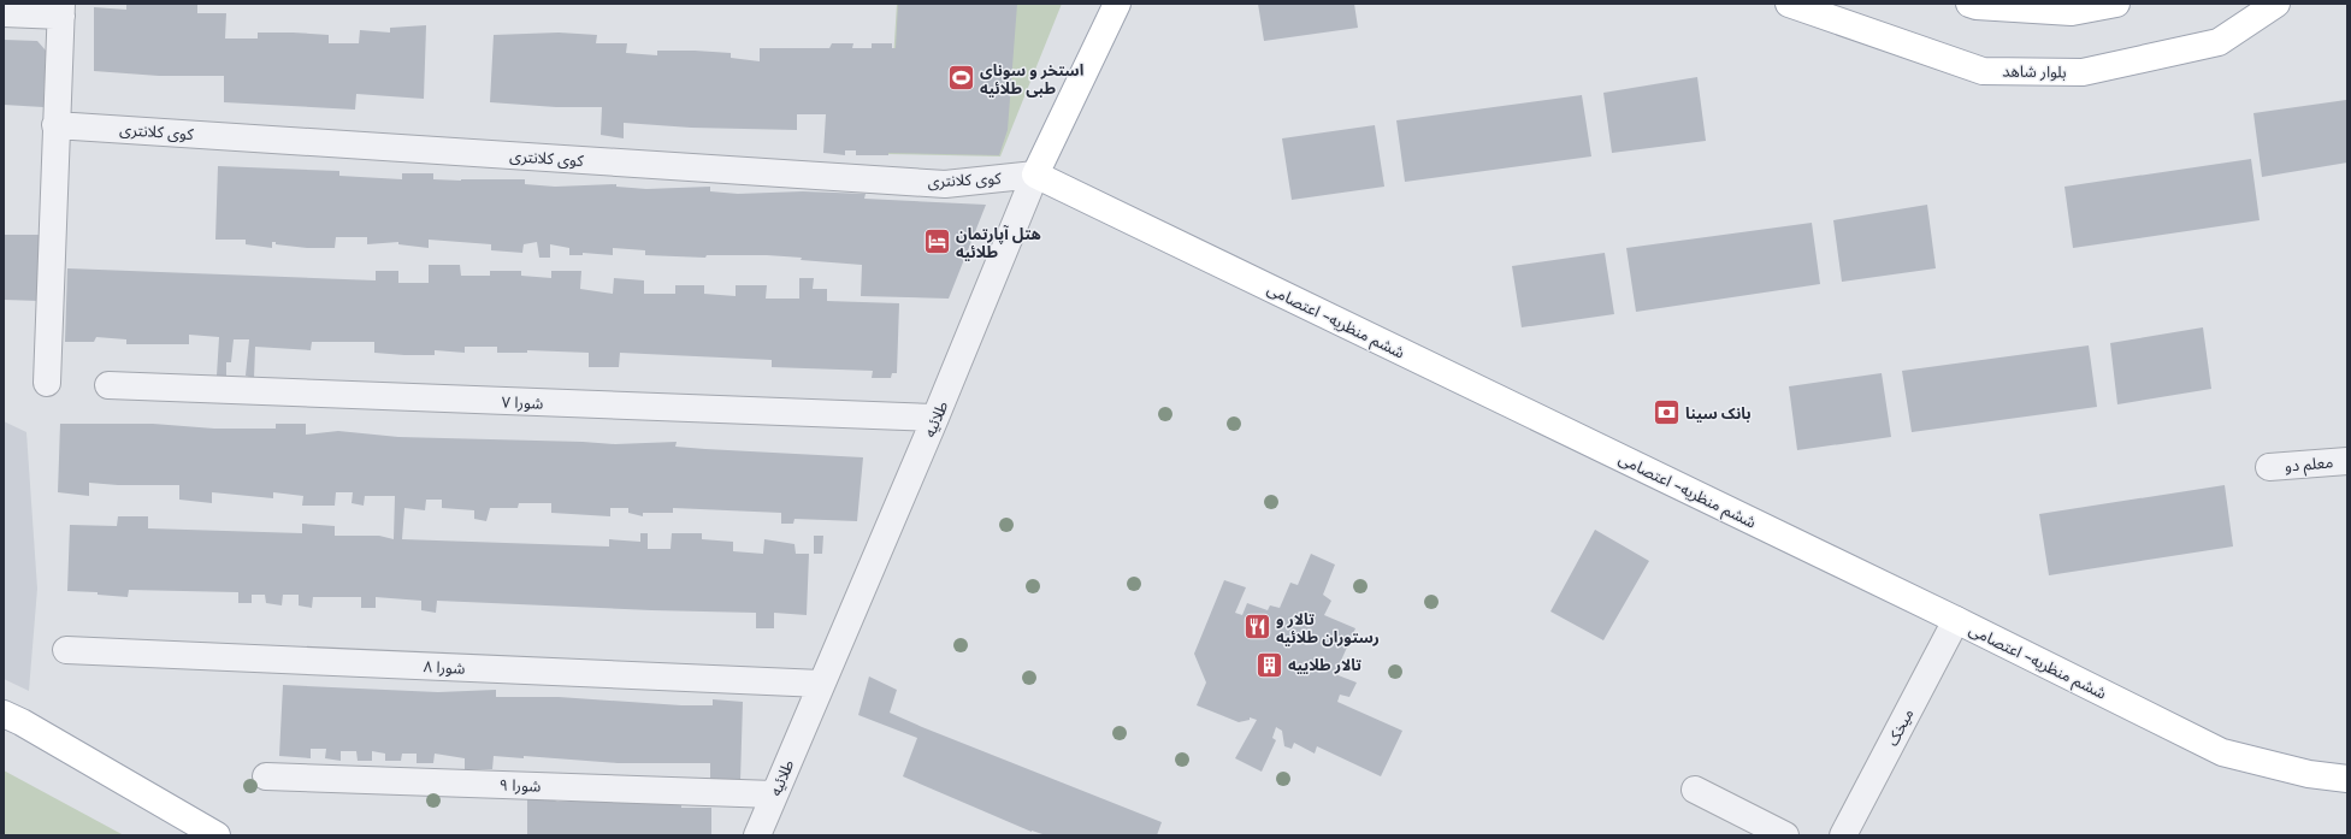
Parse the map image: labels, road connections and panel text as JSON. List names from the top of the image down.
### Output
{
  "streets": {
    "main road": ["بلوار شاهد", "ششم منظریه- اعتصامی", "طلائیه"],
    "street": [
      "کوی کلانتری",
      "شورا ۷",
      "معلم دو",
      "شورا ۸",
      "میخک",
      "شورا ۹"
    ]
  },
  "crossings": [
    ["کوی کلانتری", "ششم منظریه- اعتصامی"],
    ["کوی کلانتری", "طلائیه"],
    ["ششم منظریه- اعتصامی", "طلائیه"],
    ["ششم منظریه- اعتصامی", "میخک"],
    ["شورا ۷", "طلائیه"],
    ["طلائیه", "شورا ۸"],
    ["طلائیه", "شورا ۹"]
  ],
  "places": {
    "sports": ["استخر و سونای طبی طلائیه"],
    "hotel": ["هتل آپارتمان طلائیه"],
    "bank": ["بانک سینا"],
    "restaurant": ["تالار و رستوران طلائیه"],
    "building": ["تالار طلاییه"]
  }
}
